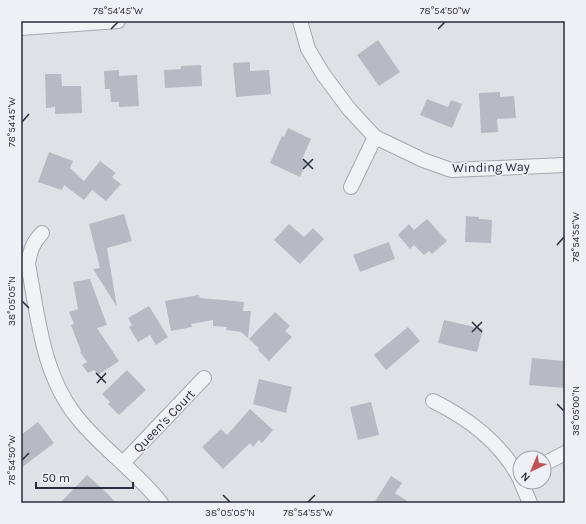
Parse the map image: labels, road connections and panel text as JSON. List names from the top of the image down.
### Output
{
  "streets": {
    "street": ["Winding Way", "Queen's Court"]
  },
  "scale_bar": "50 m",
  "north": "bottom left",
  "coordinates": [
    "78°54'45\"W",
    "78°54'50\"W",
    "78°54'55\"W",
    "38°05'05\"N",
    "38°05'00\"N"
  ]
}
